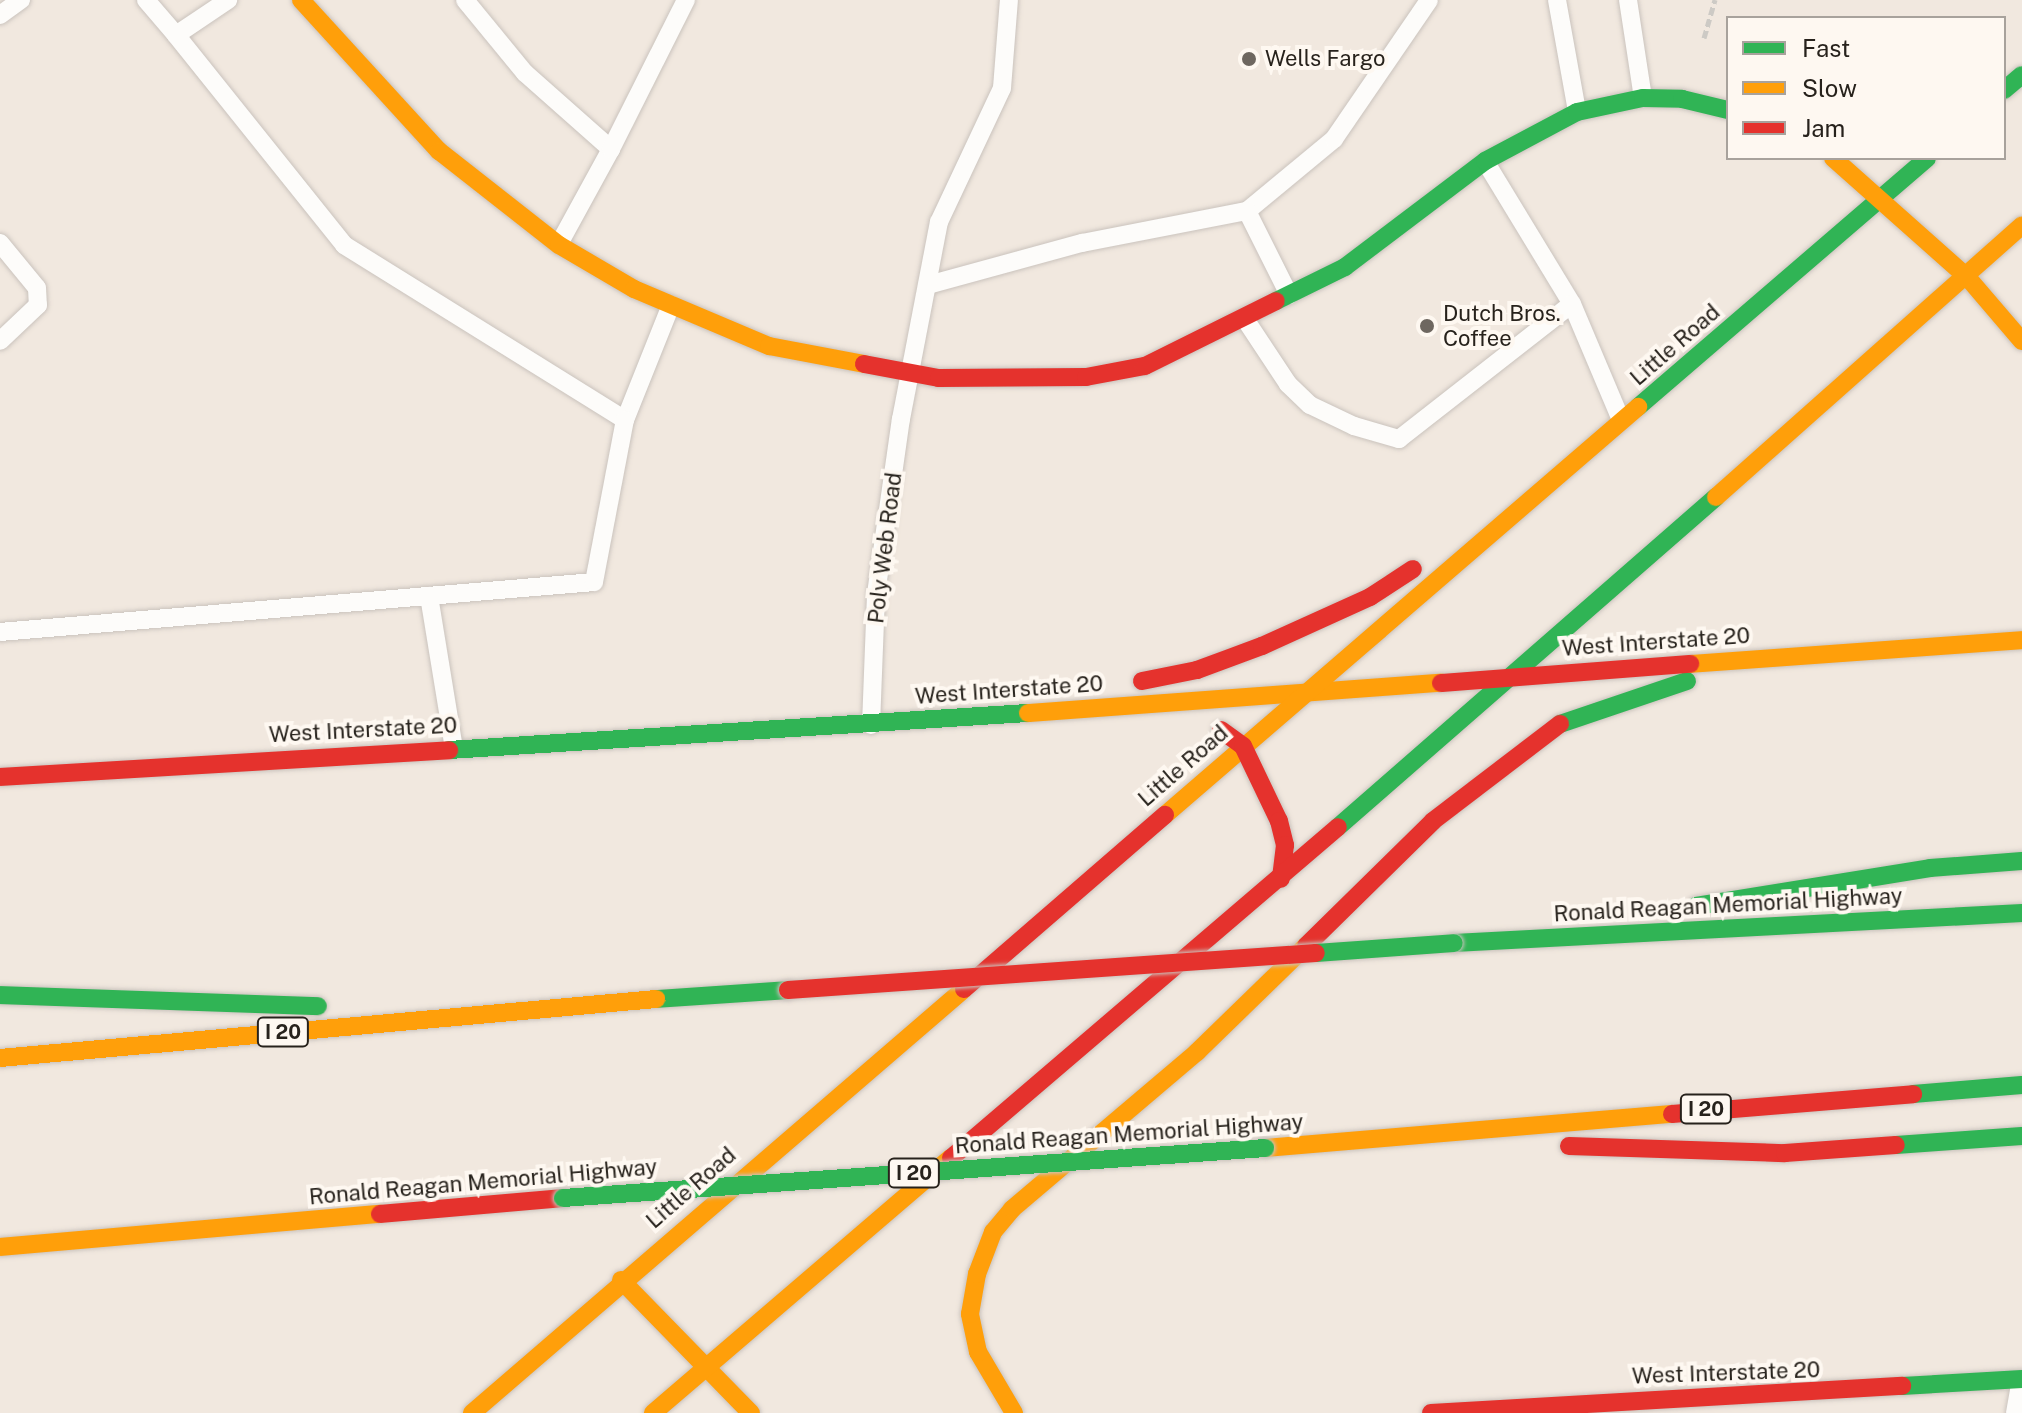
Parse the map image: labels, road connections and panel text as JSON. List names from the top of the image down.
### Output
{
  "streets": {
    "main road": [
      "Little Road",
      "West Interstate 20",
      "Ronald Reagan Memorial Highway",
      "I 20"
    ],
    "lane": ["Poly Web Road"]
  },
  "crossings": [
    ["Little Road", "West Interstate 20"],
    ["Poly Web Road", "West Interstate 20"]
  ],
  "places": ["Wells Fargo", "Dutch Bros. Coffee"],
  "legend": ["Fast", "Slow", "Jam"]
}
